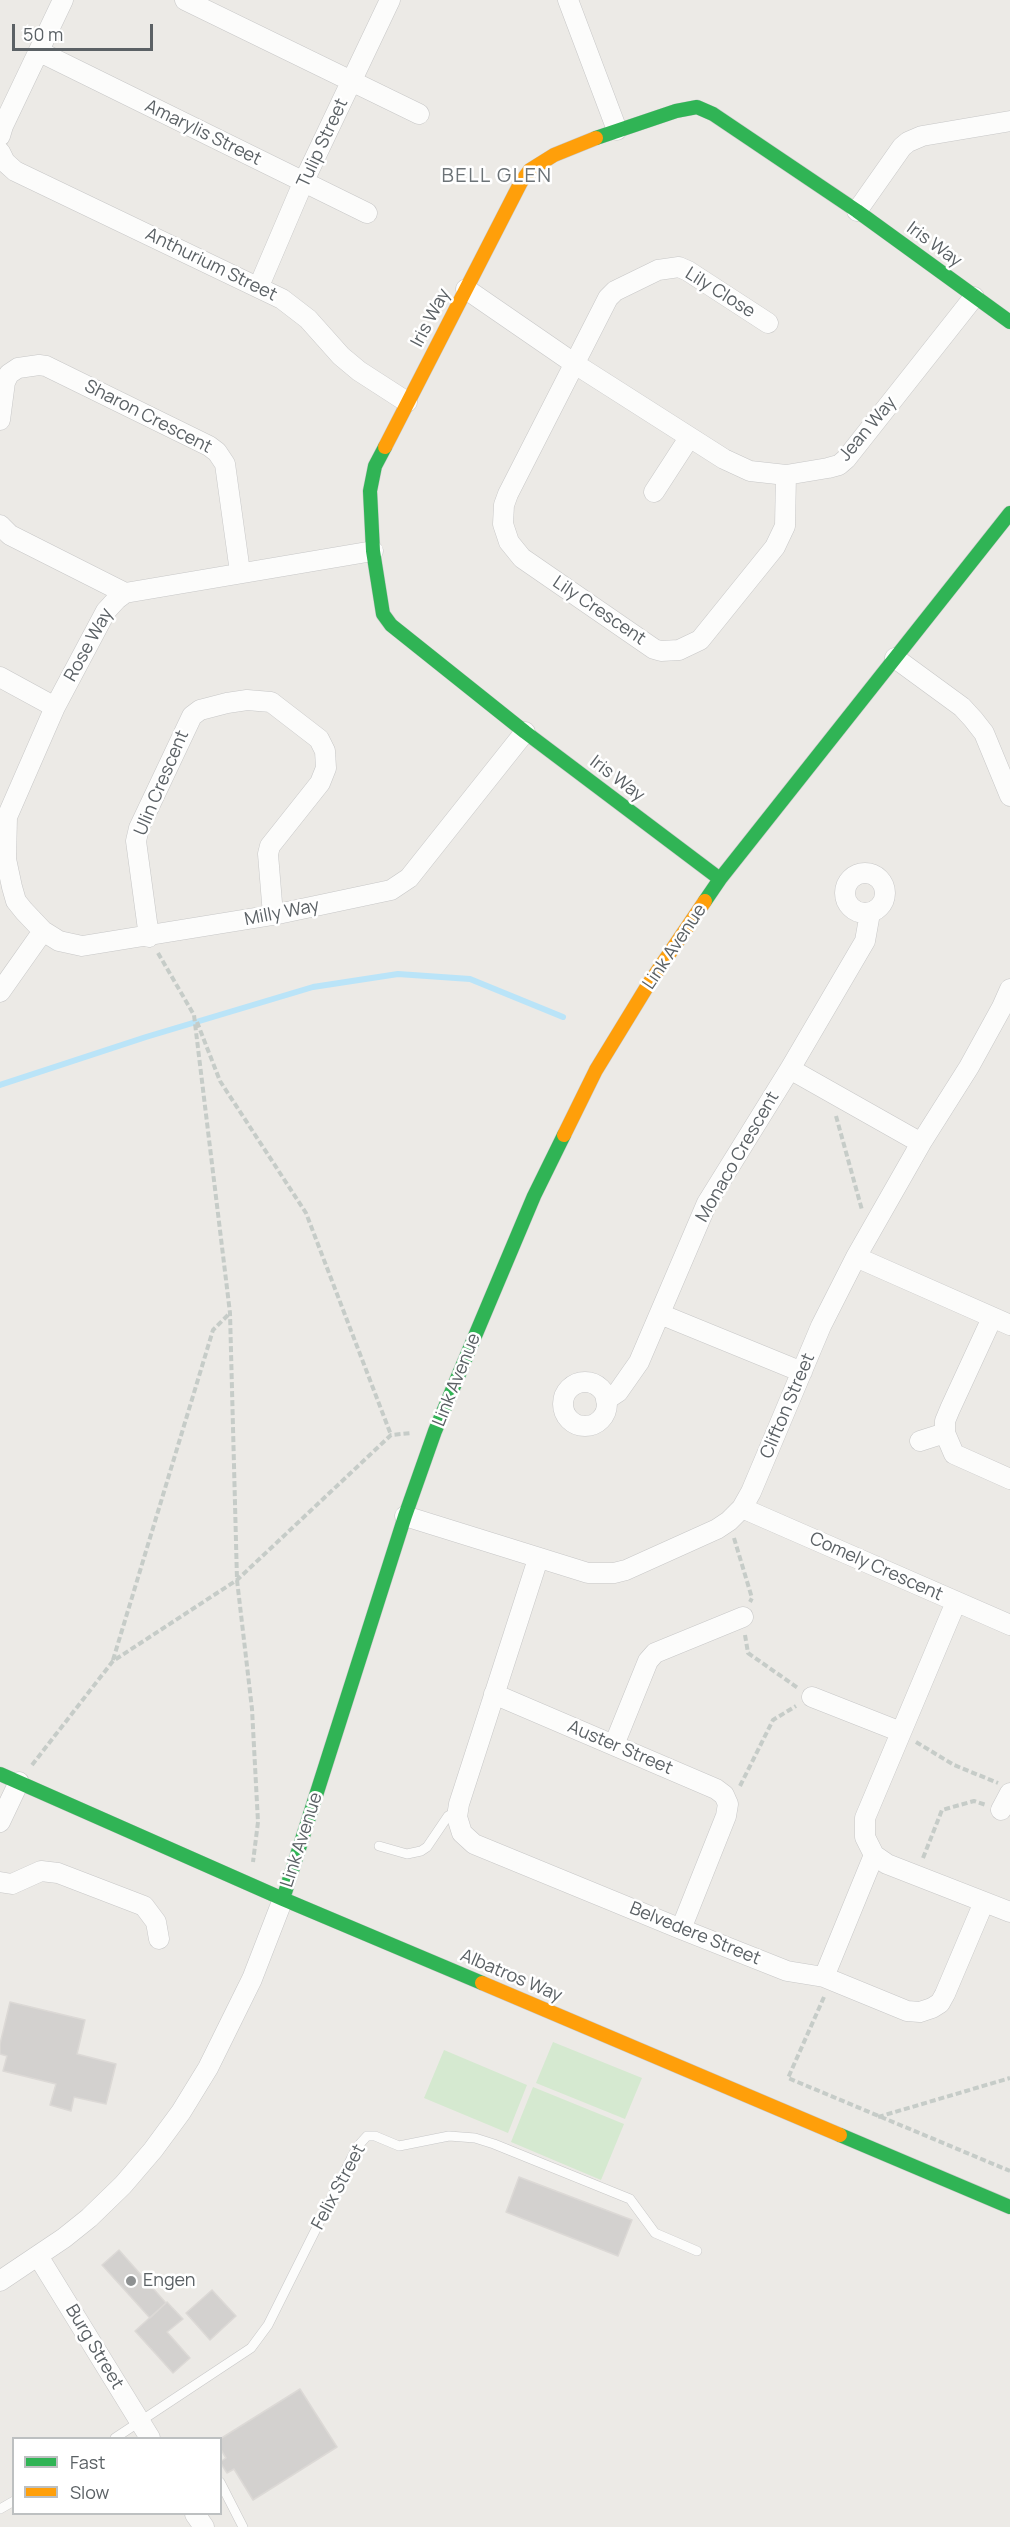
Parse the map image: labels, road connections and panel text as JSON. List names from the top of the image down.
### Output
{
  "streets": {
    "street": [
      "Amarylis Street",
      "Tulip Street",
      "Iris Way",
      "Anthurium Street",
      "Lily Close",
      "Sharon Crescent",
      "Jean Way",
      "Lily Crescent",
      "Rose Way",
      "Ulin Crescent",
      "Milly Way",
      "Link Avenue",
      "Monaco Crescent",
      "Clifton Street",
      "Comely Crescent",
      "Auster Street",
      "Belvedere Street",
      "Albatros Way",
      "Burg Street"
    ],
    "lane": ["Felix Street"]
  },
  "crossings": [
    ["Amarylis Street", "Tulip Street"],
    ["Tulip Street", "Anthurium Street"],
    ["Iris Way", "Anthurium Street"],
    ["Iris Way", "Jean Way"],
    ["Iris Way", "Rose Way"],
    ["Iris Way", "Milly Way"],
    ["Iris Way", "Link Avenue"],
    ["Lily Close", "Jean Way"],
    ["Lily Close", "Lily Crescent"],
    ["Sharon Crescent", "Rose Way"],
    ["Jean Way", "Lily Crescent"],
    ["Rose Way", "Milly Way"],
    ["Ulin Crescent", "Milly Way"],
    ["Link Avenue", "Albatros Way"],
    ["Link Avenue", "Burg Street"],
    ["Clifton Street", "Comely Crescent"],
    ["Felix Street", "Burg Street"]
  ],
  "districts": ["BELL GLEN"],
  "places": ["Engen"],
  "legend": ["Fast", "Slow"],
  "scale_bar": "50 m"
}
